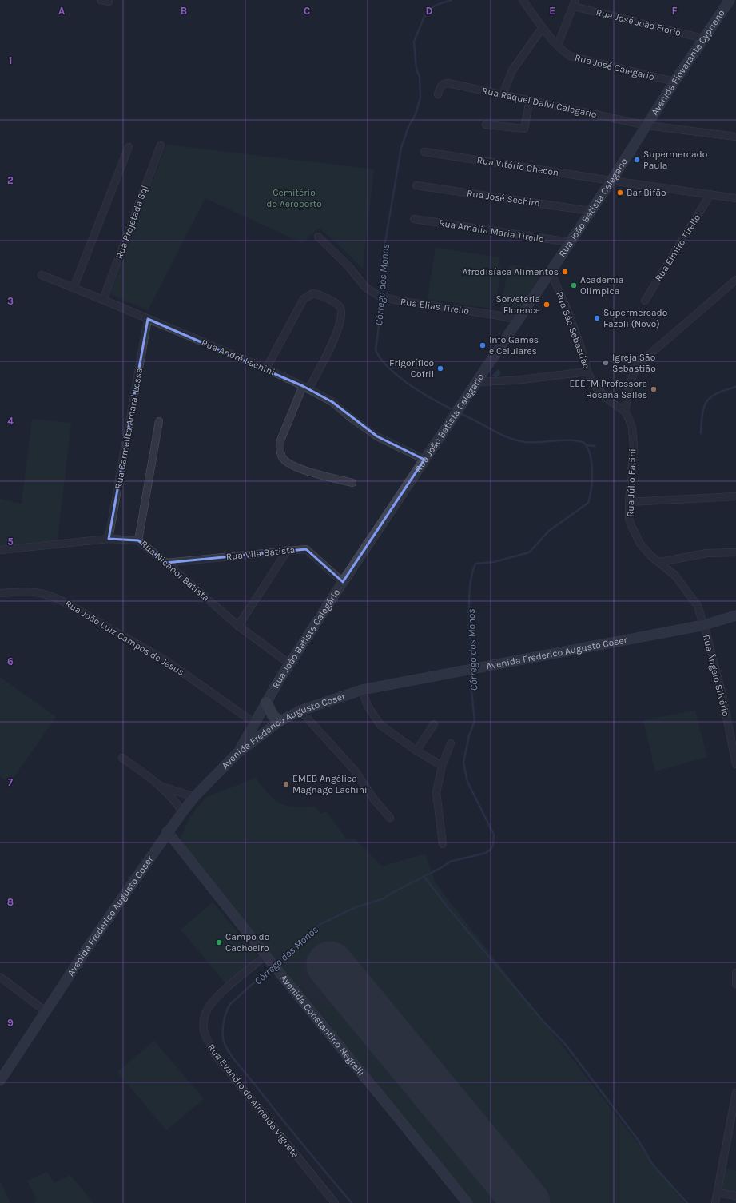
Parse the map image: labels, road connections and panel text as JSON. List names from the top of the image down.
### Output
{
  "streets": {
    "street": [
      "Rua José João Fiorio",
      "Avenida Fiovarante Cypriano",
      "Rua José Calegario",
      "Rua Raquel Dalvi Calegario",
      "Rua Vitório Checon",
      "Rua José Sechim",
      "Rua João Batista Calegário",
      "Rua Projetada Sql",
      "Rua Amália Maria Tirello",
      "Rua Elmiro Tirello",
      "Rua Elias Tirello",
      "Rua São Sebastião",
      "Rua André Lachini",
      "Rua Carmelita Amaral Lessa",
      "Rua Júlio Facini",
      "Rua Vila Batista",
      "Rua Nicanor Batista",
      "Rua João Luiz Campos de Jesus",
      "Avenida Frederico Augusto Coser",
      "Rua Ângelo Silvério",
      "Avenida Constantino Negrelli",
      "Rua Evandro de Almeida Viguete"
    ]
  },
  "crossings": [
    ["Rua José João Fiorio", "Avenida Fiovarante Cypriano"],
    ["Avenida Fiovarante Cypriano", "Rua José Calegario"],
    ["Avenida Fiovarante Cypriano", "Rua Raquel Dalvi Calegario"],
    ["Avenida Fiovarante Cypriano", "Rua João Batista Calegário"],
    ["Rua Raquel Dalvi Calegario", "Rua João Batista Calegário"],
    ["Rua Vitório Checon", "Rua João Batista Calegário"],
    ["Rua Vitório Checon", "Rua Elmiro Tirello"],
    ["Rua José Sechim", "Rua João Batista Calegário"],
    ["Rua João Batista Calegário", "Rua Amália Maria Tirello"],
    ["Rua João Batista Calegário", "Rua Elias Tirello"],
    ["Rua João Batista Calegário", "Rua São Sebastião"],
    ["Rua João Batista Calegário", "Rua André Lachini"],
    ["Rua João Batista Calegário", "Rua Vila Batista"],
    ["Rua João Batista Calegário", "Rua Nicanor Batista"],
    ["Rua João Batista Calegário", "Rua João Luiz Campos de Jesus"],
    ["Rua João Batista Calegário", "Avenida Frederico Augusto Coser"],
    ["Rua Projetada Sql", "Rua André Lachini"],
    ["Rua São Sebastião", "Rua Júlio Facini"],
    ["Rua André Lachini", "Rua Carmelita Amaral Lessa"],
    ["Rua Júlio Facini", "Avenida Frederico Augusto Coser"],
    ["Rua Júlio Facini", "Rua Ângelo Silvério"],
    ["Rua Vila Batista", "Rua Nicanor Batista"],
    ["Avenida Frederico Augusto Coser", "Rua Ângelo Silvério"],
    ["Avenida Frederico Augusto Coser", "Avenida Constantino Negrelli"],
    ["Avenida Constantino Negrelli", "Rua Evandro de Almeida Viguete"]
  ],
  "water": ["Córrego dos Monos"],
  "parks": ["Cemitério do Aeroporto"],
  "places": [
    "Supermercado Paula",
    "Bar Bifão",
    "Afrodisíaca Alimentos",
    "Academia Olímpica",
    "Sorveteria Florence",
    "Supermercado Fazoli (Novo)",
    "Info Games e Celulares",
    "Igreja São Sebastião",
    "Frigorífico Cofril",
    "EEEFM Professora Hosana Salles",
    "EMEB Angélica Magnago Lachini",
    "Campo do Cachoeiro"
  ],
  "grid": {
    "columns": [
      "A",
      "B",
      "C",
      "D",
      "E",
      "F"
    ],
    "rows": [
      "1",
      "2",
      "3",
      "4",
      "5",
      "6",
      "7",
      "8",
      "9"
    ]
  }
}
